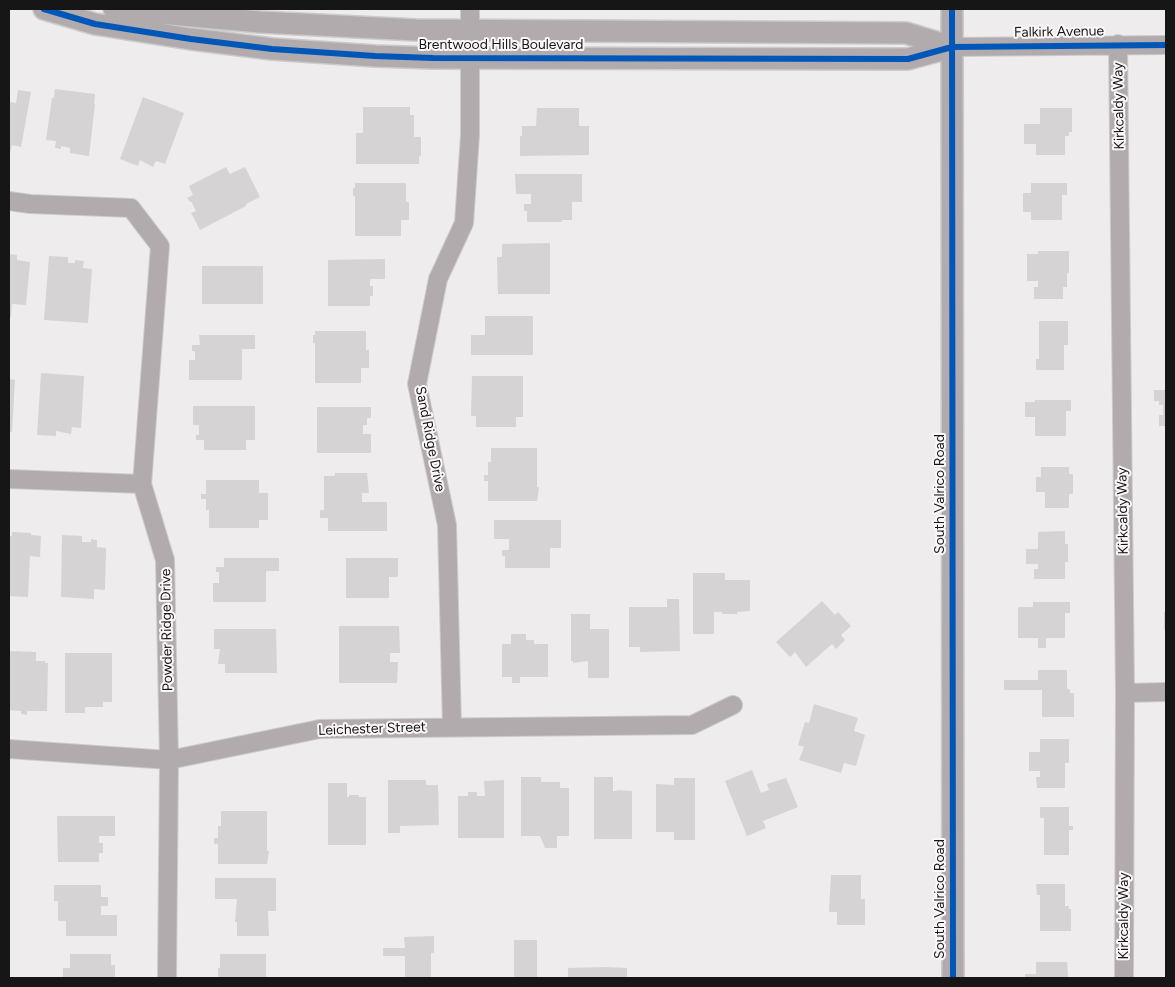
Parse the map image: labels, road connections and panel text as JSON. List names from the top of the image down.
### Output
{
  "streets": {
    "street": [
      "Falkirk Avenue",
      "Brentwood Hills Boulevard",
      "Kirkcaldy Way",
      "Sand Ridge Drive",
      "South Valrico Road",
      "Powder Ridge Drive",
      "Leichester Street"
    ]
  },
  "crossings": [
    ["Falkirk Avenue", "Brentwood Hills Boulevard"],
    ["Falkirk Avenue", "Kirkcaldy Way"],
    ["Falkirk Avenue", "South Valrico Road"],
    ["Brentwood Hills Boulevard", "Sand Ridge Drive"],
    ["Brentwood Hills Boulevard", "South Valrico Road"],
    ["Sand Ridge Drive", "Leichester Street"],
    ["Powder Ridge Drive", "Leichester Street"]
  ]
}
